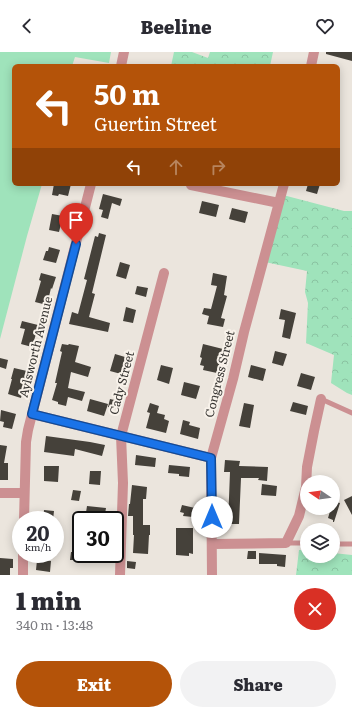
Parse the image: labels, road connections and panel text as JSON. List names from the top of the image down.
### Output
{
  "streets": {
    "street": ["Aylsworth Avenue", "Congress Street", "Cady Street"]
  },
  "north": "left",
  "page": {
    "header": "Beeline",
    "turn": ["50 m", "Guertin Street"],
    "speed": "20 km/h",
    "limit": "30",
    "heading": ["1 min", "340 m · 13:48"],
    "buttons": ["Exit", "Share"]
  }
}
